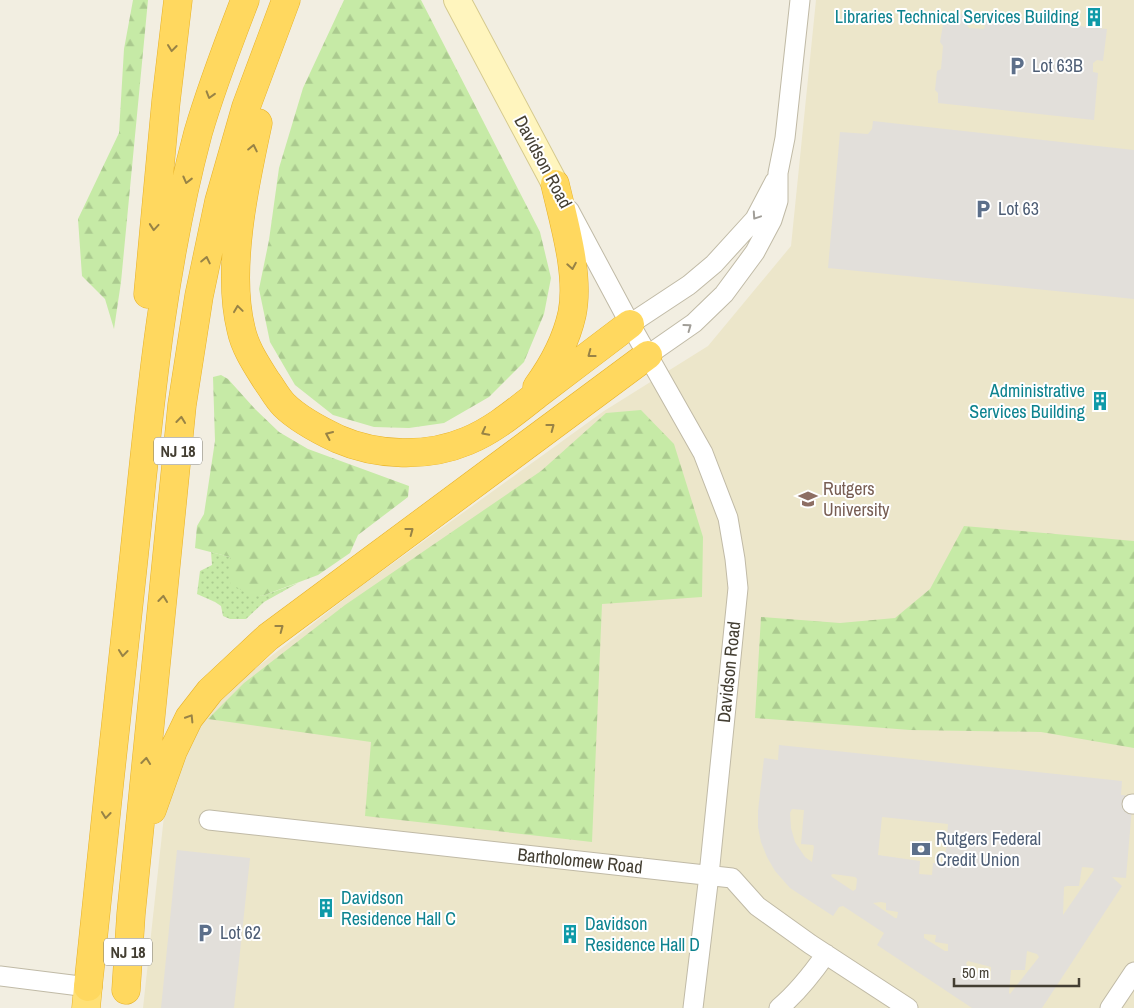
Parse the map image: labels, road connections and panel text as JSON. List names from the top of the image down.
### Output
{
  "streets": {
    "highway": ["NJ 18"],
    "main road": ["Davidson Road"],
    "street": ["Bartholomew Road"]
  },
  "crossings": [
    ["Davidson Road", "Bartholomew Road"]
  ],
  "places": {
    "building": [
      "Libraries Technical Services Building",
      "Administrative Services Building",
      "Davidson Residence Hall C",
      "Davidson Residence Hall D"
    ],
    "parking": ["Lot 63B", "Lot 63", "Lot 62"],
    "school or university": ["Rutgers University"],
    "bank": ["Rutgers Federal Credit Union"]
  },
  "scale_bar": "50 m"
}
